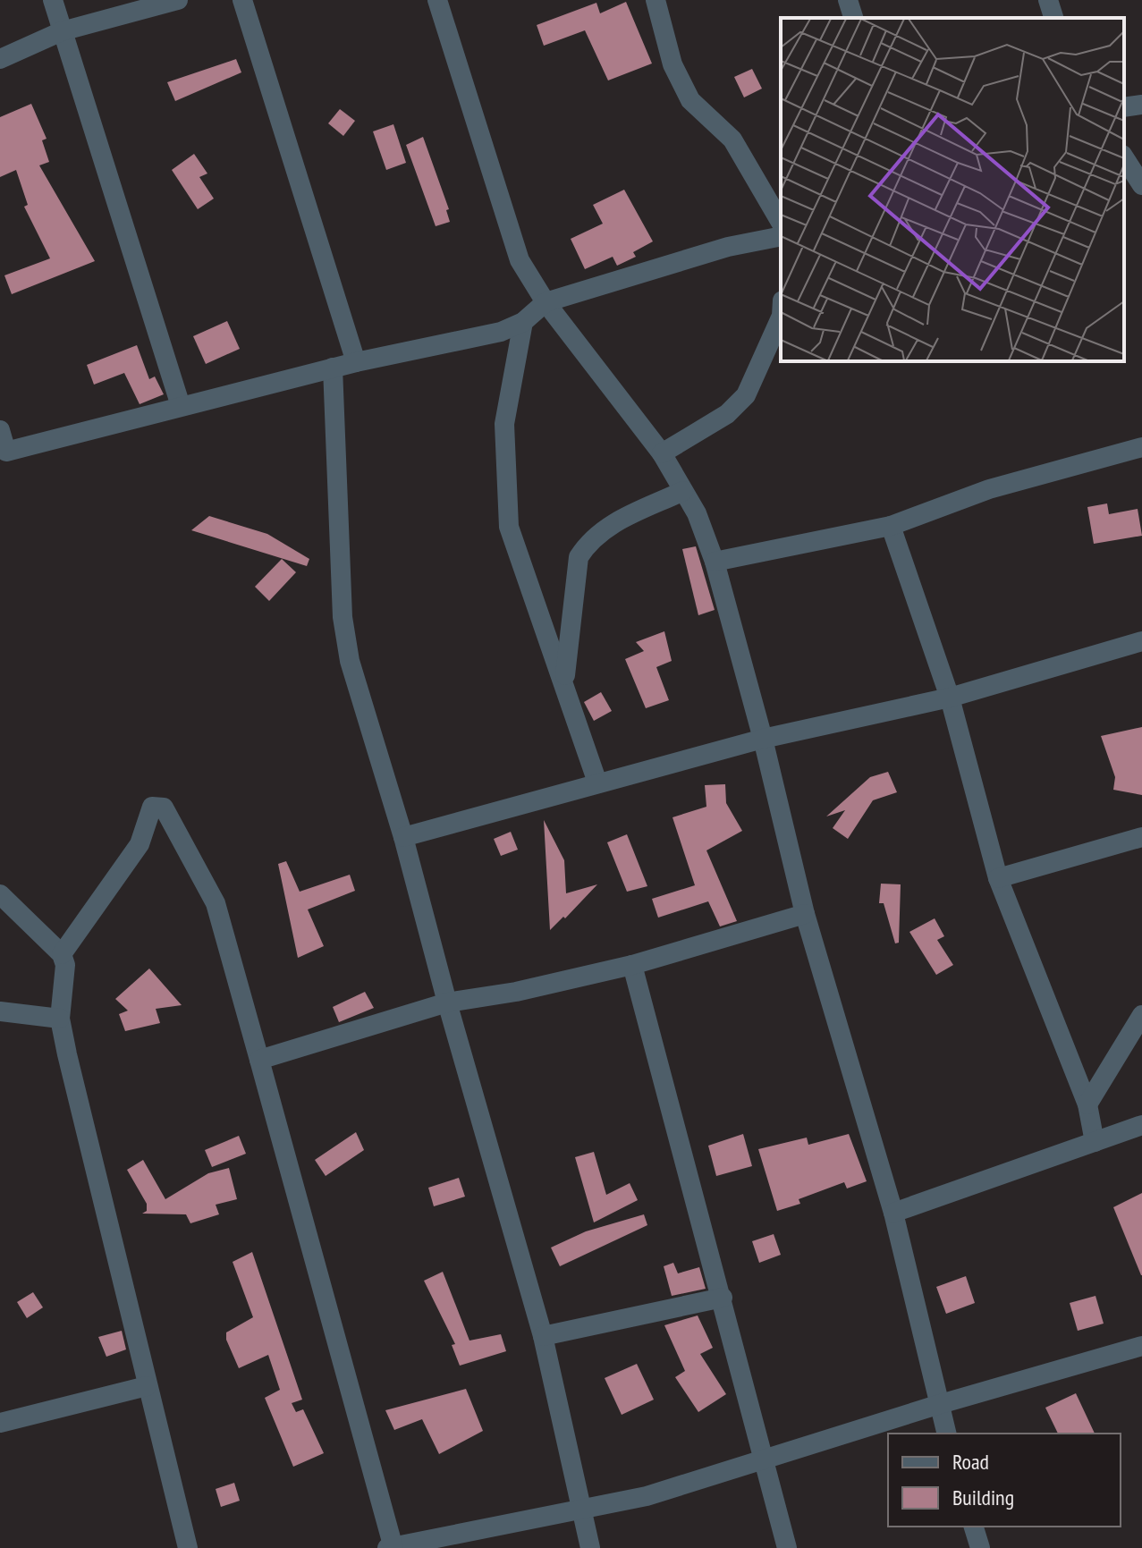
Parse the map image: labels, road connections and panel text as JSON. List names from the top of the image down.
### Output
{
  "legend": ["Road", "Building"]
}
